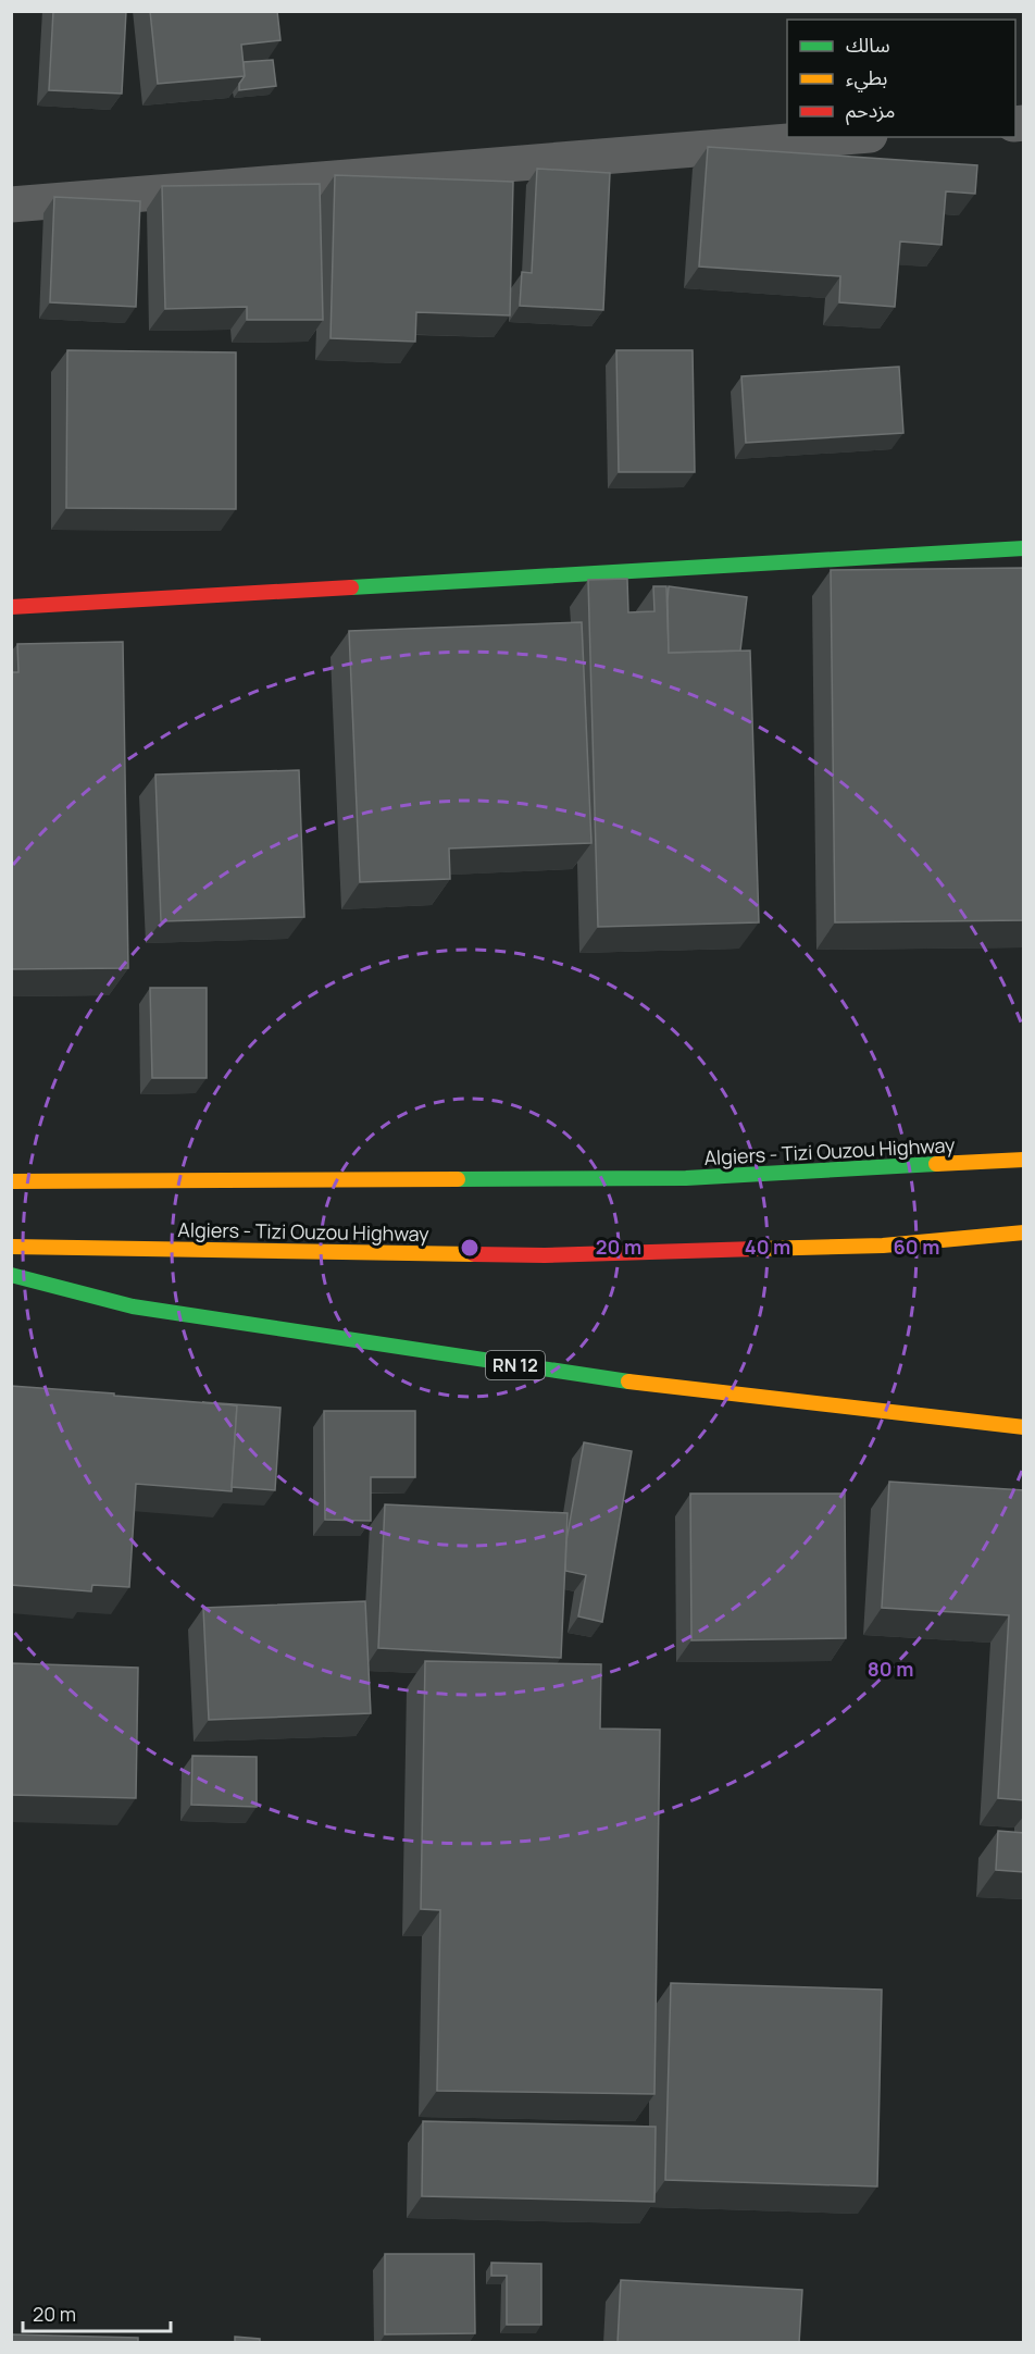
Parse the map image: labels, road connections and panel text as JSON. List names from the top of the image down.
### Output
{
  "streets": {
    "main road": ["Algiers - Tizi Ouzou Highway", "RN 12"]
  },
  "legend": ["سالك", "بطيء", "مزدحم"],
  "scale_bar": "20 m",
  "rings": [
    "20 m",
    "40 m",
    "60 m",
    "80 m"
  ]
}
